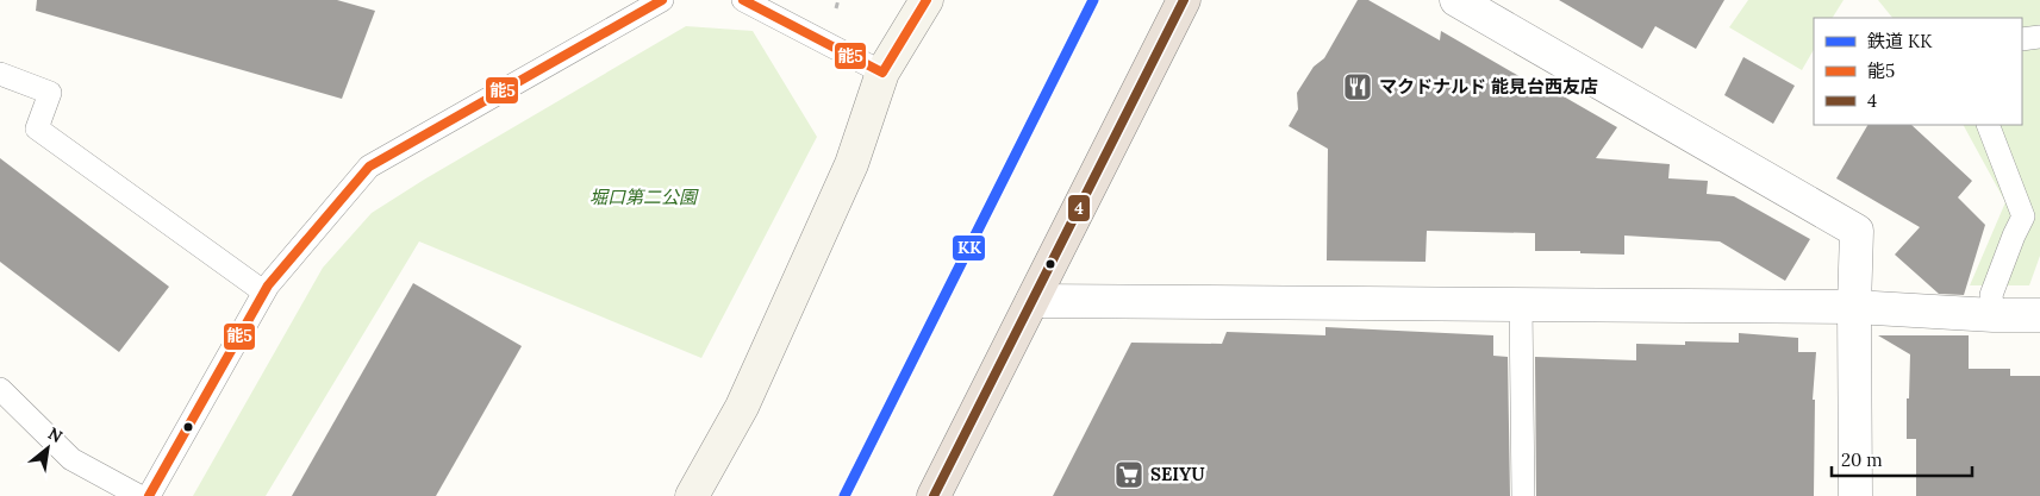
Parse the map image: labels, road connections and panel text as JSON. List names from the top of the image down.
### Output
{
  "parks": ["堀口第二公園"],
  "places": {
    "restaurant": ["マクドナルド 能見台西友店"],
    "supermarket": ["SEIYU"]
  },
  "lines": ["rail line KK", "transit line 能5", "transit line 4"],
  "legend": ["鉄道 KK", "能5", "4"],
  "scale_bar": "20 m",
  "north": "top right"
}
